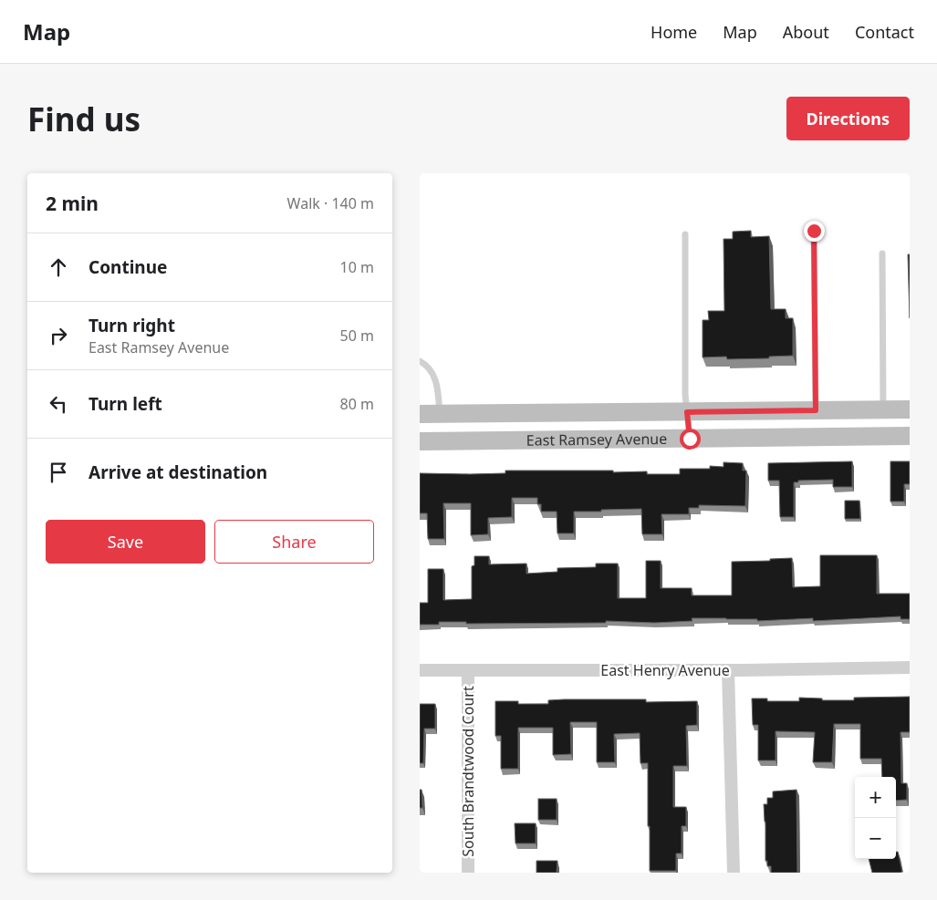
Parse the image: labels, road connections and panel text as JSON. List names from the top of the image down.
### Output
{
  "streets": {
    "street": ["East Ramsey Avenue", "East Henry Avenue", "South Brandtwood Court"]
  },
  "crossings": [
    ["East Henry Avenue", "South Brandtwood Court"]
  ],
  "page": {
    "header": "Map",
    "nav": [
      "Home",
      "Map",
      "About",
      "Contact"
    ],
    "buttons": [
      "Directions",
      ["Save", "Share"]
    ],
    "title": "Find us",
    "heading": ["2 min", "Walk · 140 m"],
    "list": [
      ["Continue", "10 m"],
      ["Turn right", "East Ramsey Avenue", "50 m"],
      ["Turn left", "80 m"],
      "Arrive at destination"
    ],
    "map_buttons": ["+", "−"]
  }
}
